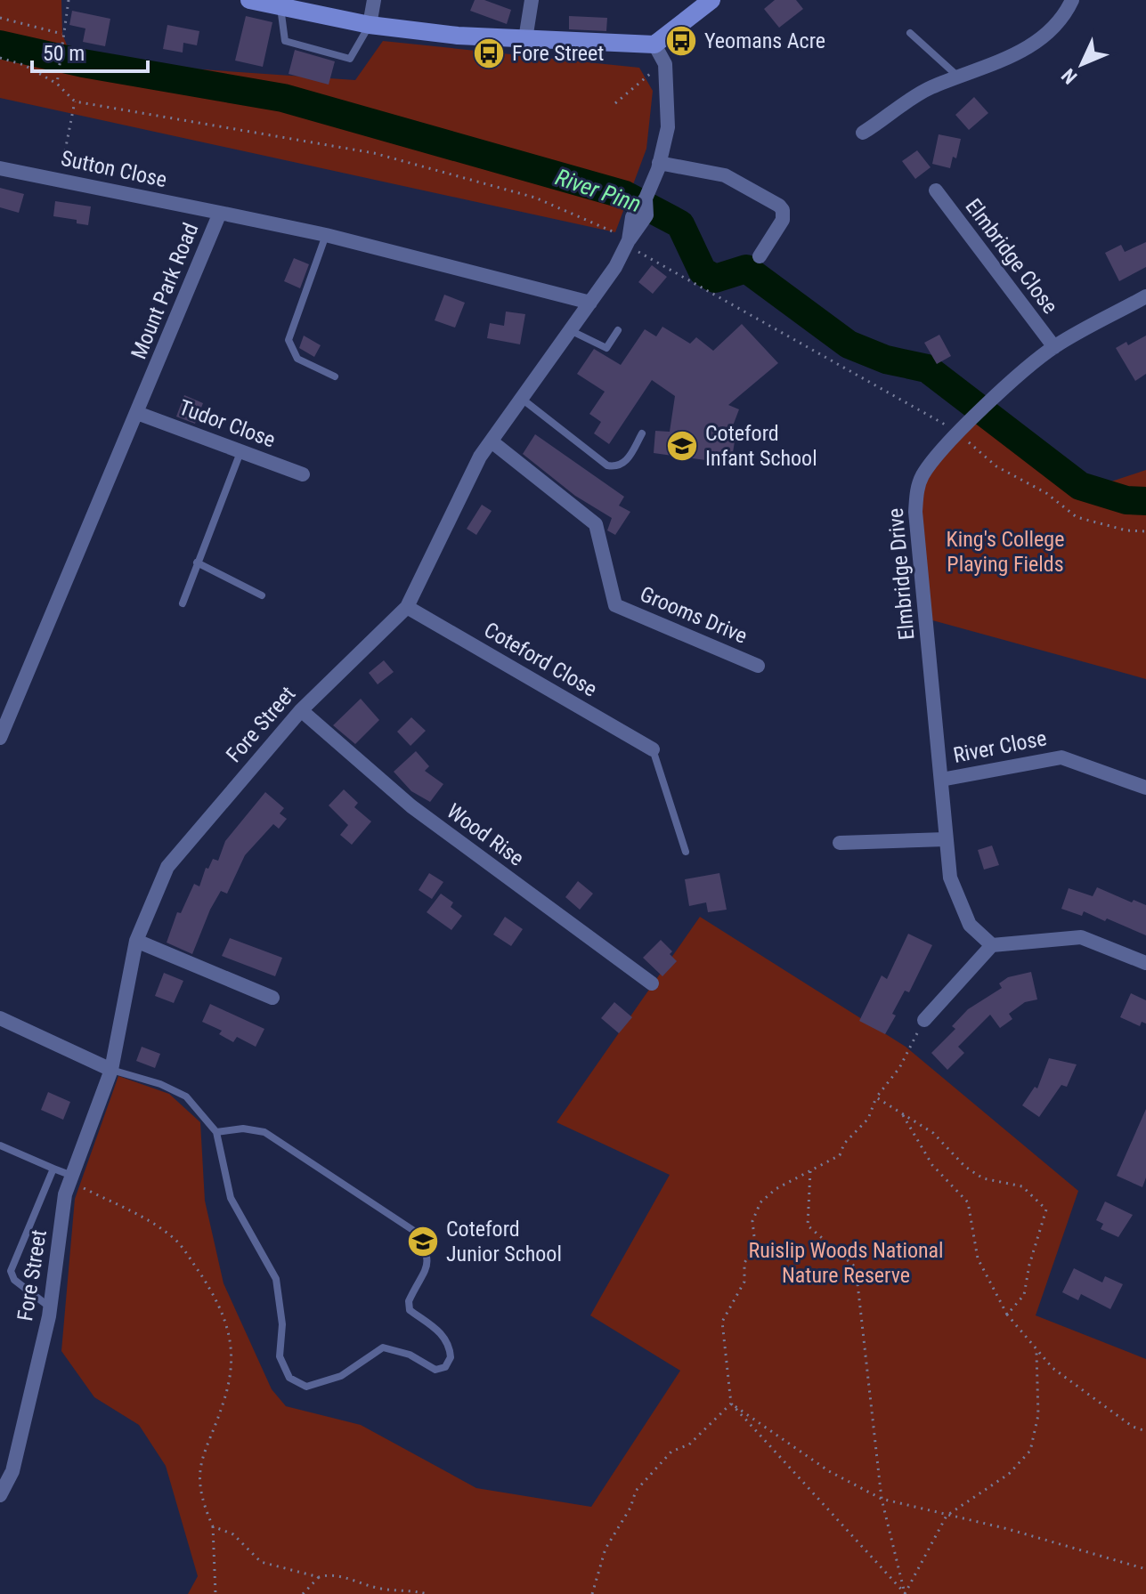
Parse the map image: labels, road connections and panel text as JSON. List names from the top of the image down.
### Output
{
  "streets": {
    "street": [
      "Sutton Close",
      "Elmbridge Close",
      "Mount Park Road",
      "Tudor Close",
      "Elmbridge Drive",
      "Grooms Drive",
      "Coteford Close",
      "Fore Street",
      "River Close",
      "Wood Rise"
    ]
  },
  "crossings": [
    ["Sutton Close", "Mount Park Road"],
    ["Elmbridge Close", "Elmbridge Drive"],
    ["Mount Park Road", "Tudor Close"],
    ["Mount Park Road", "Fore Street"],
    ["Elmbridge Drive", "River Close"],
    ["Grooms Drive", "Fore Street"],
    ["Coteford Close", "Fore Street"],
    ["Fore Street", "Wood Rise"]
  ],
  "water": ["River Pinn"],
  "parks": ["King's College Playing Fields", "Ruislip Woods National Nature Reserve"],
  "places": {
    "bus stop": ["Yeomans Acre", "Fore Street"],
    "school or university": ["Coteford Infant School", "Coteford Junior School"]
  },
  "scale_bar": "50 m",
  "north": "bottom left"
}
